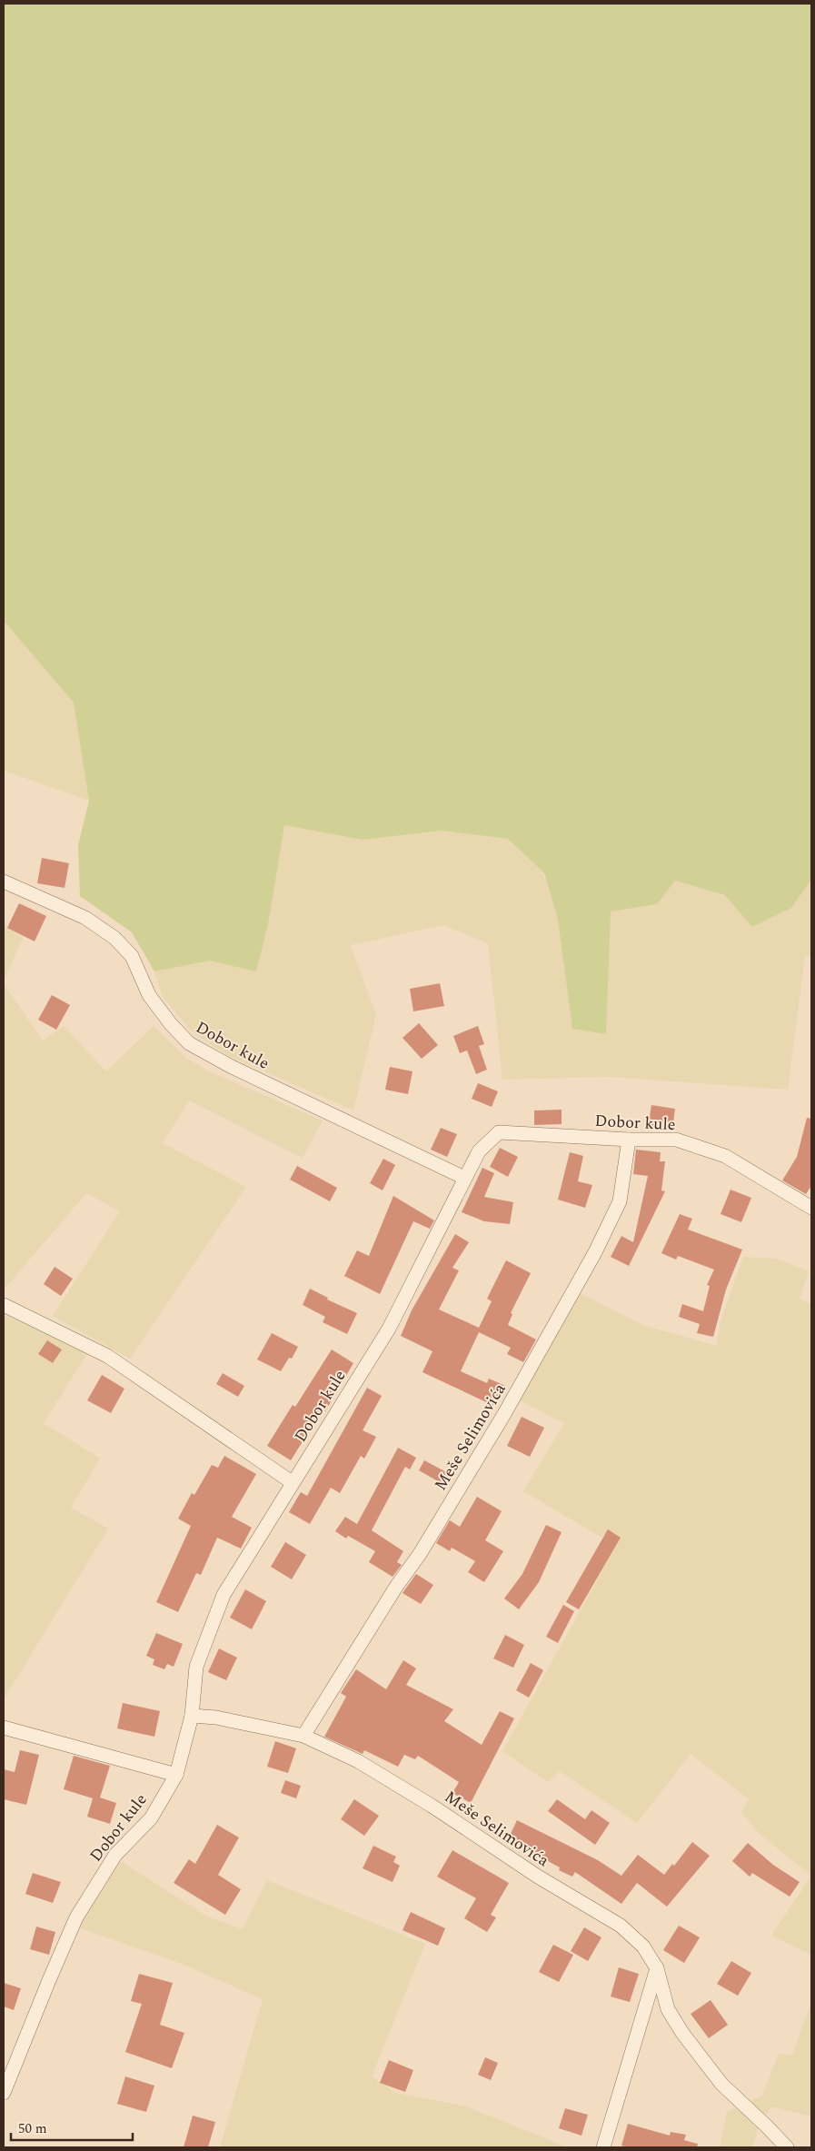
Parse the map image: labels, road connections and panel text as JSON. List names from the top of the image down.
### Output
{
  "streets": {
    "street": ["Dobor kule", "Meše Selimovića"]
  },
  "crossings": [
    ["Dobor kule", "Meše Selimovića"]
  ],
  "scale_bar": "50 m"
}
